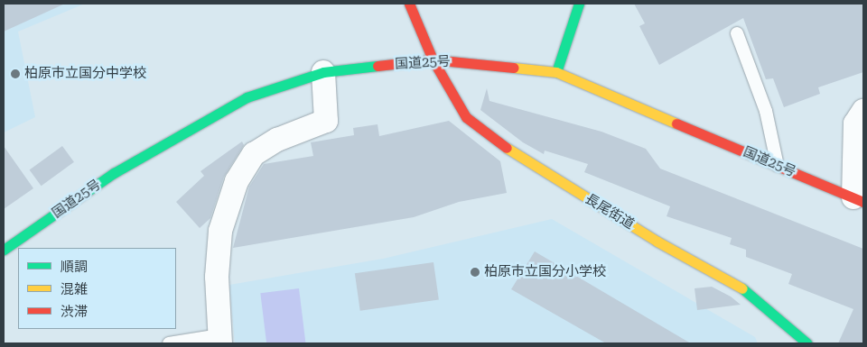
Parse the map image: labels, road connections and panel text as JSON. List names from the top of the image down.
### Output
{
  "streets": {
    "main road": ["国道25号", "長尾街道"]
  },
  "crossings": [
    ["国道25号", "長尾街道"]
  ],
  "places": ["柏原市立国分中学校", "柏原市立国分小学校"],
  "legend": ["順調", "混雑", "渋滞"]
}
